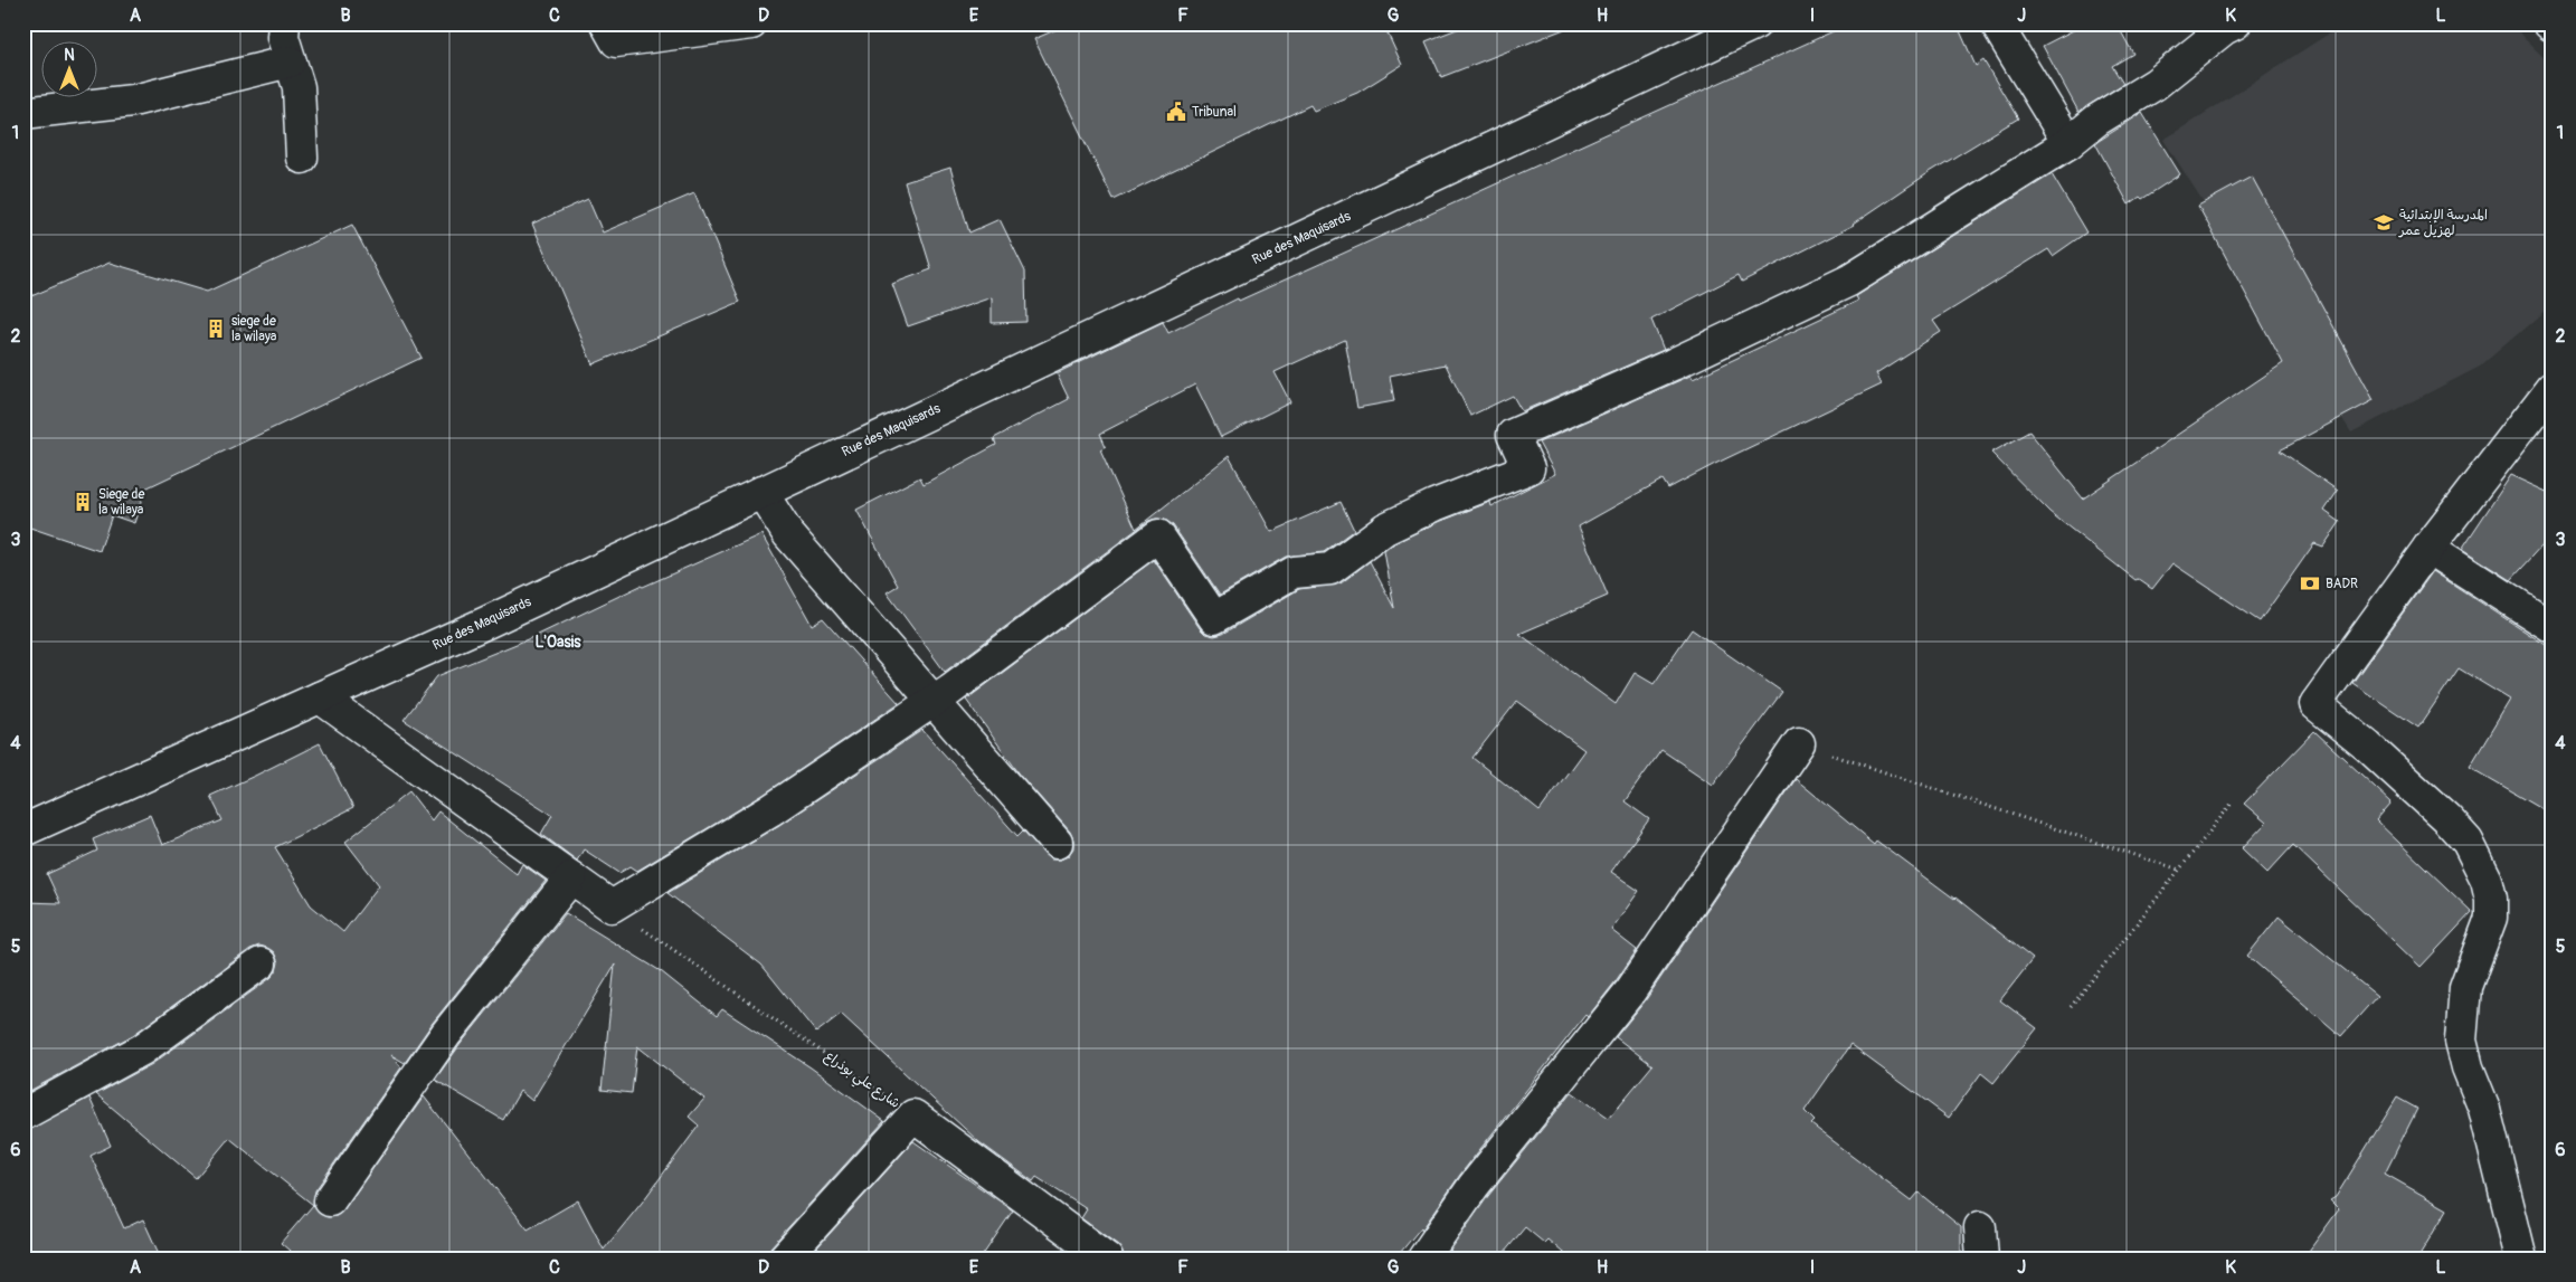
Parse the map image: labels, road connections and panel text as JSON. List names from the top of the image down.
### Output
{
  "streets": {
    "street": ["Rue des Maquisards", "شارع علي بوذراع"]
  },
  "districts": ["L'Oasis"],
  "places": {
    "public building": ["Tribunal"],
    "school or university": ["المدرسة الإبتدائية لهزيل عمر"],
    "building": ["siege de la wilaya", "Siege de la wilaya"],
    "bank": ["BADR"]
  },
  "north": "top",
  "grid": {
    "columns": [
      "A",
      "B",
      "C",
      "D",
      "E",
      "F",
      "G",
      "H",
      "I",
      "J",
      "K",
      "L"
    ],
    "rows": [
      "1",
      "2",
      "3",
      "4",
      "5",
      "6"
    ]
  }
}
